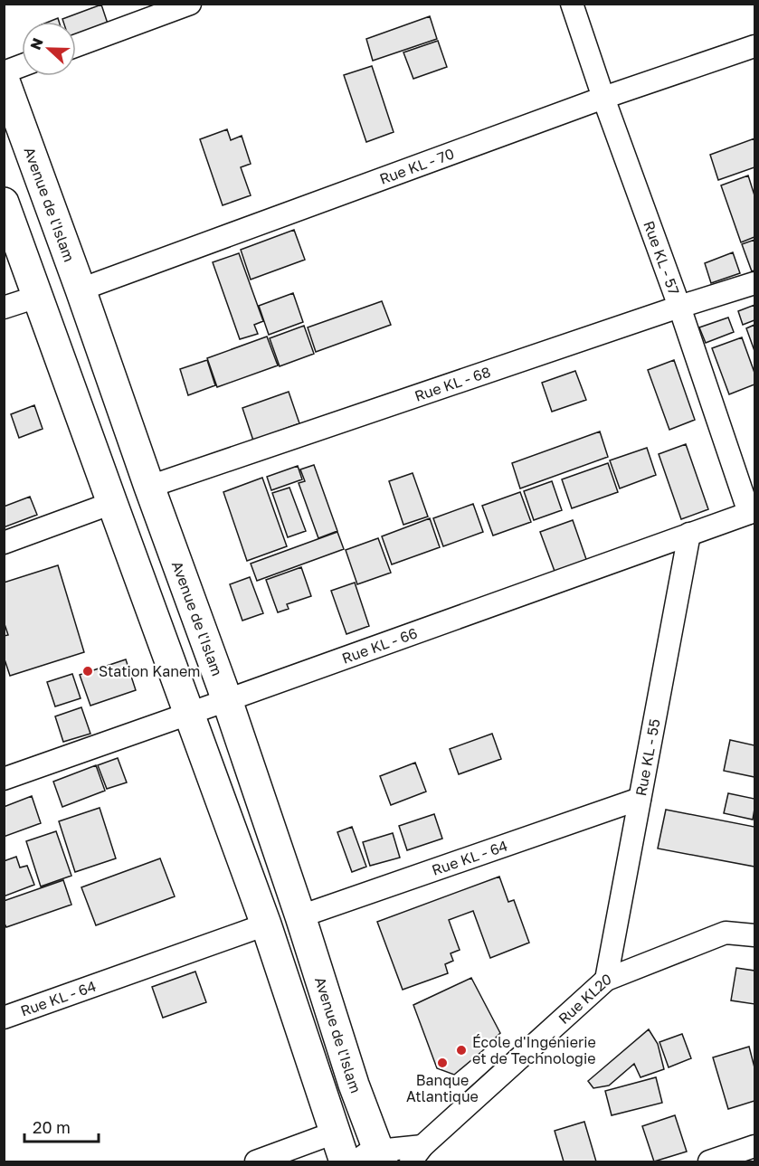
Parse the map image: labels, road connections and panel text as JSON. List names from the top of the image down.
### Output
{
  "streets": {
    "main road": ["Avenue de l'Islam"],
    "street": [
      "Rue KL - 70",
      "Rue KL - 57",
      "Rue KL - 68",
      "Rue KL - 66",
      "Rue KL - 55",
      "Rue KL - 64",
      "Rue KL20"
    ]
  },
  "crossings": [
    ["Rue KL - 70", "Avenue de l'Islam"],
    ["Rue KL - 70", "Rue KL - 57"],
    ["Avenue de l'Islam", "Rue KL - 68"],
    ["Avenue de l'Islam", "Rue KL - 66"],
    ["Avenue de l'Islam", "Rue KL - 64"],
    ["Rue KL - 57", "Rue KL - 68"],
    ["Rue KL - 57", "Rue KL - 66"],
    ["Rue KL - 66", "Rue KL - 55"],
    ["Rue KL - 55", "Rue KL - 64"],
    ["Rue KL - 55", "Rue KL20"]
  ],
  "places": ["Station Kanem", "École d'Ingénierie et de Technologie", "Banque Atlantique"],
  "scale_bar": "20 m",
  "north": "left"
}
